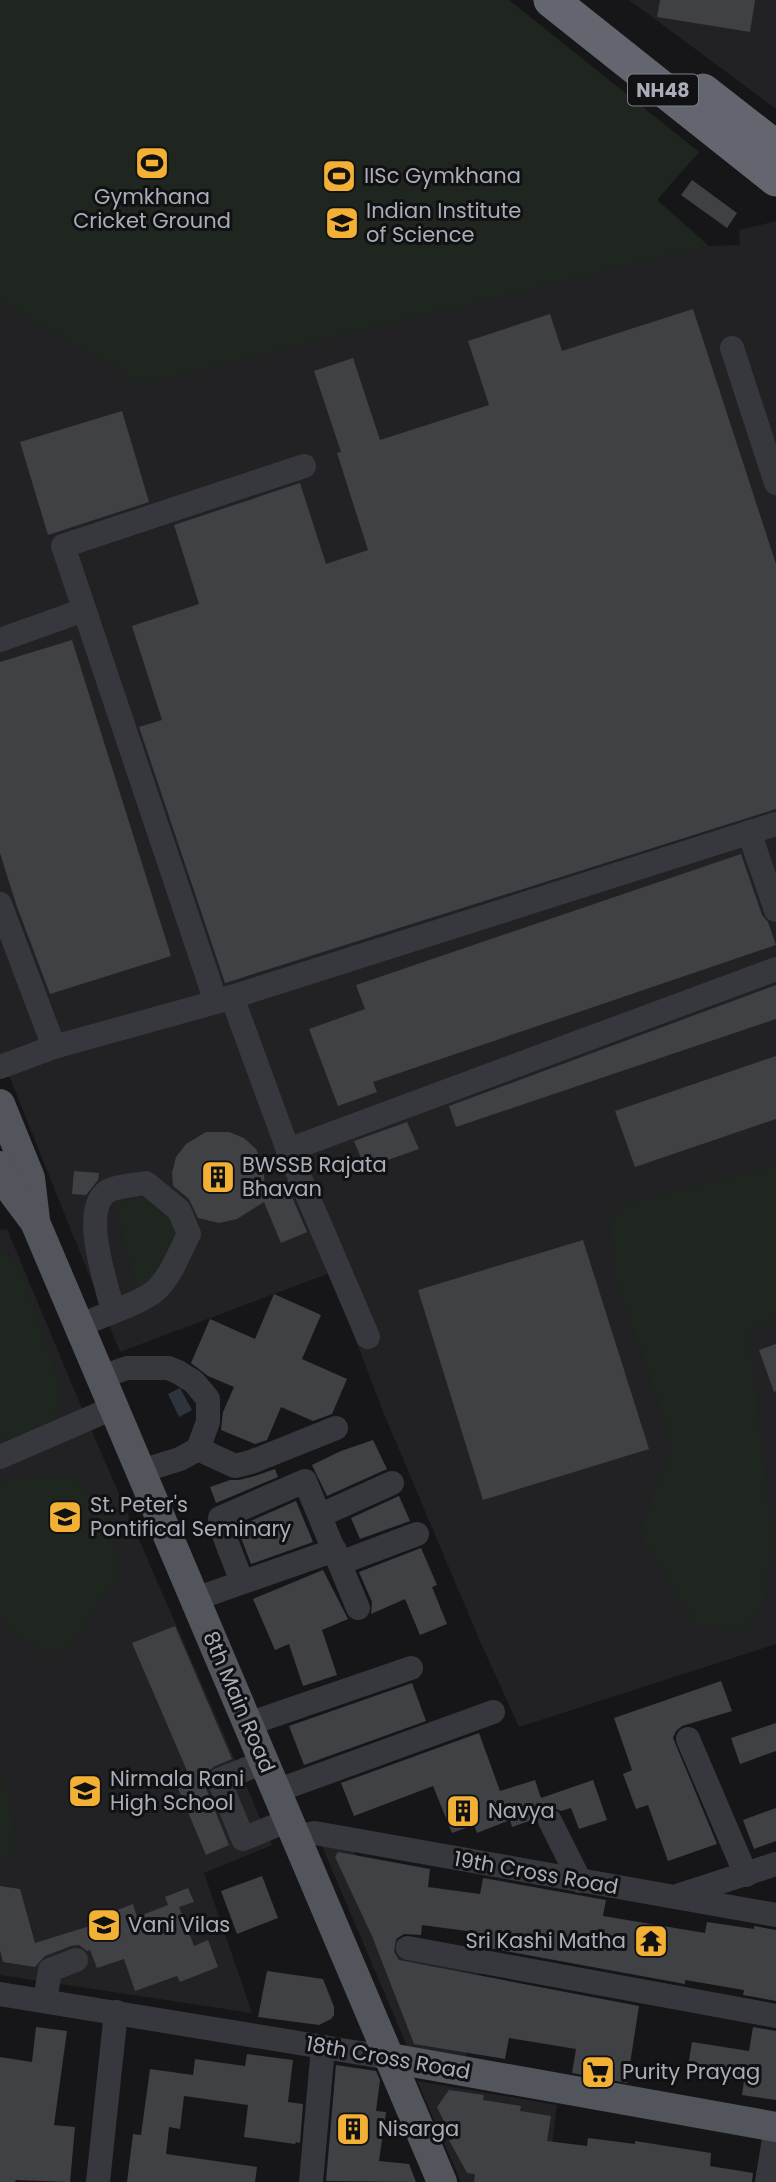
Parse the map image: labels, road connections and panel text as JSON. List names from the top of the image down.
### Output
{
  "streets": {
    "highway": ["NH48"],
    "main road": ["8th Main Road", "18th Cross Road"],
    "street": ["19th Cross Road"]
  },
  "crossings": [
    ["8th Main Road", "19th Cross Road"],
    ["8th Main Road", "18th Cross Road"]
  ],
  "places": {
    "sports": ["Gymkhana Cricket Ground", "IISc Gymkhana"],
    "school or university": [
      "Indian Institute of Science",
      "St. Peter's Pontifical Seminary",
      "Nirmala Rani High School",
      "Vani Vilas"
    ],
    "building": ["BWSSB Rajata Bhavan", "Navya", "Nisarga"],
    "temple": ["Sri Kashi Matha"],
    "supermarket": ["Purity Prayag"]
  }
}
